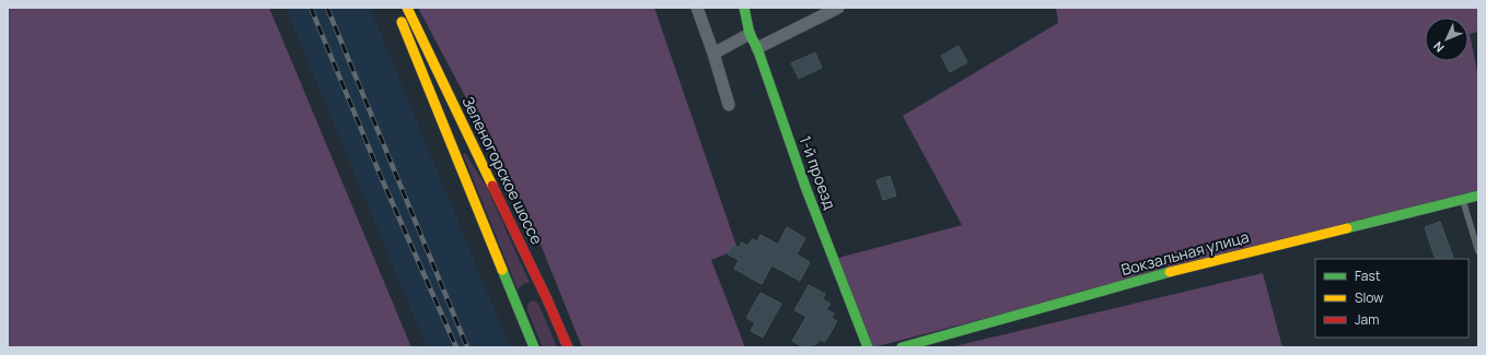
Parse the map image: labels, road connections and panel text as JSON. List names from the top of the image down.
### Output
{
  "streets": {
    "street": ["Зеленогорское шоссе", "1-й проезд", "Вокзальная улица"]
  },
  "legend": ["Fast", "Slow", "Jam"],
  "north": "bottom left"
}
